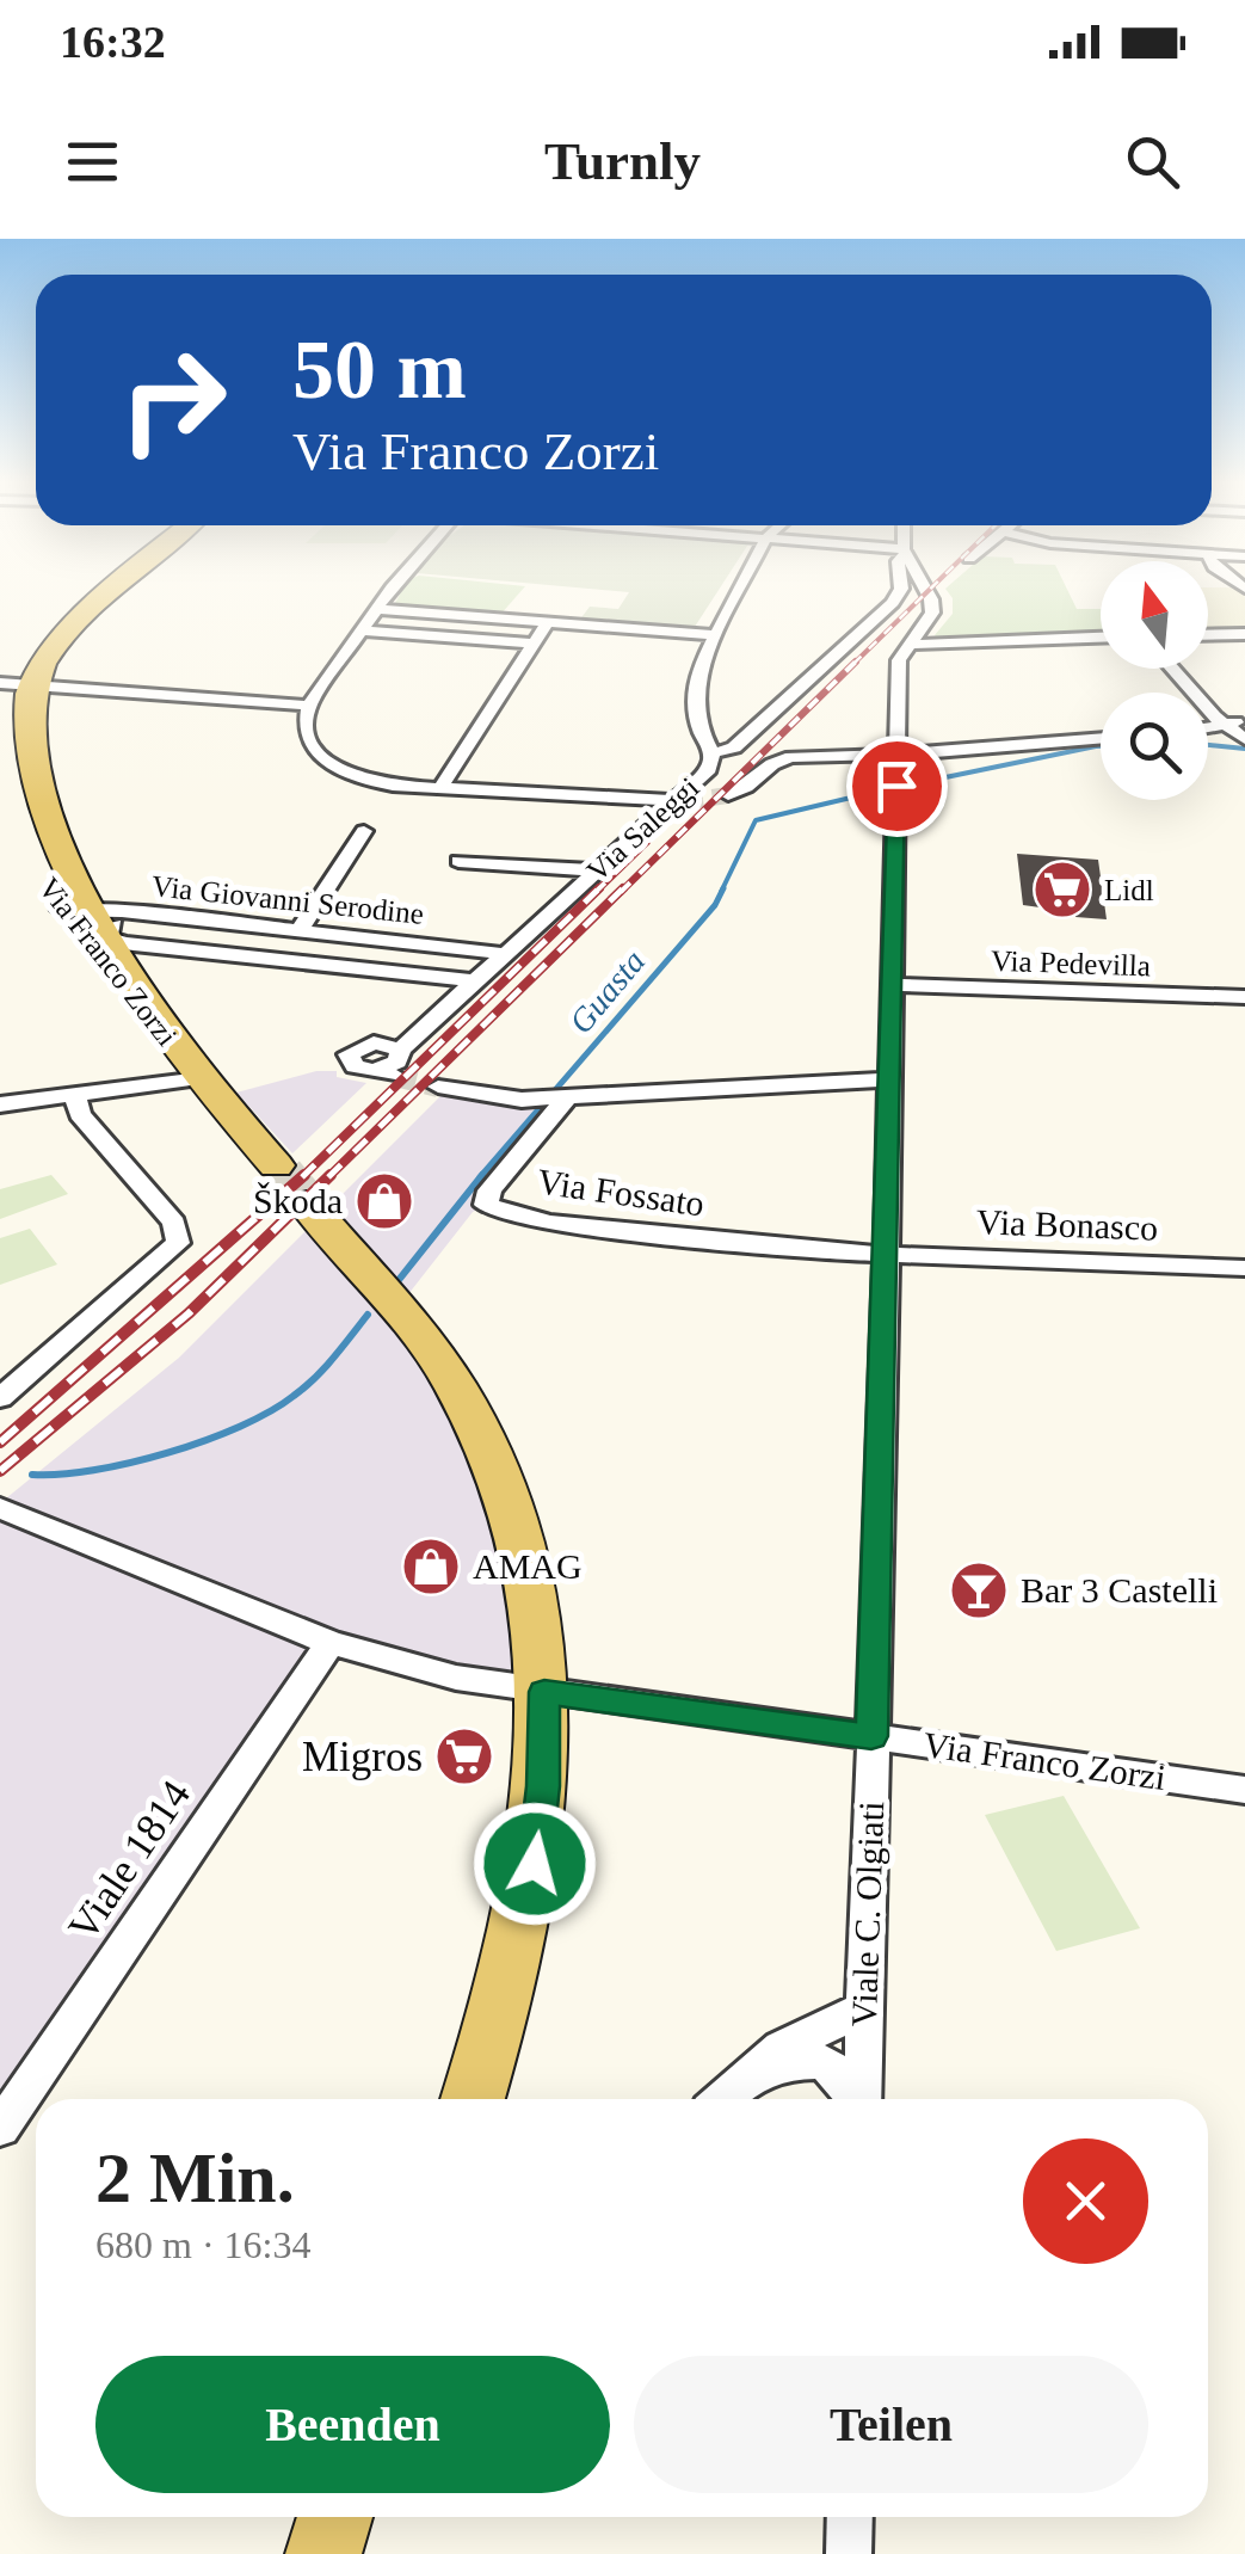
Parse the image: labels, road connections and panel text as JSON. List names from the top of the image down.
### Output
{
  "streets": {
    "main road": ["Via Franco Zorzi"],
    "street": [
      "Via Saleggi",
      "Via Giovanni Serodine",
      "Via Pedevilla",
      "Via Fossato",
      "Via Bonasco",
      "Viale 1814",
      "Viale C. Olgiati"
    ]
  },
  "crossings": [
    ["Via Saleggi", "Via Giovanni Serodine"],
    ["Via Giovanni Serodine", "Via Franco Zorzi"],
    ["Via Franco Zorzi", "Viale C. Olgiati"],
    ["Via Pedevilla", "Viale C. Olgiati"],
    ["Via Fossato", "Via Bonasco"],
    ["Via Fossato", "Viale C. Olgiati"],
    ["Via Bonasco", "Viale C. Olgiati"]
  ],
  "water": ["Guasta"],
  "places": {
    "supermarket": ["Lidl", "Migros"],
    "shop": ["Škoda", "AMAG"],
    "bar": ["Bar 3 Castelli"]
  },
  "north": "top",
  "page": {
    "status": "16:32",
    "header": "Turnly",
    "turn": ["50 m", "Via Franco Zorzi"],
    "heading": ["2 Min.", "680 m · 16:34"],
    "buttons": ["Beenden", "Teilen"]
  }
}
